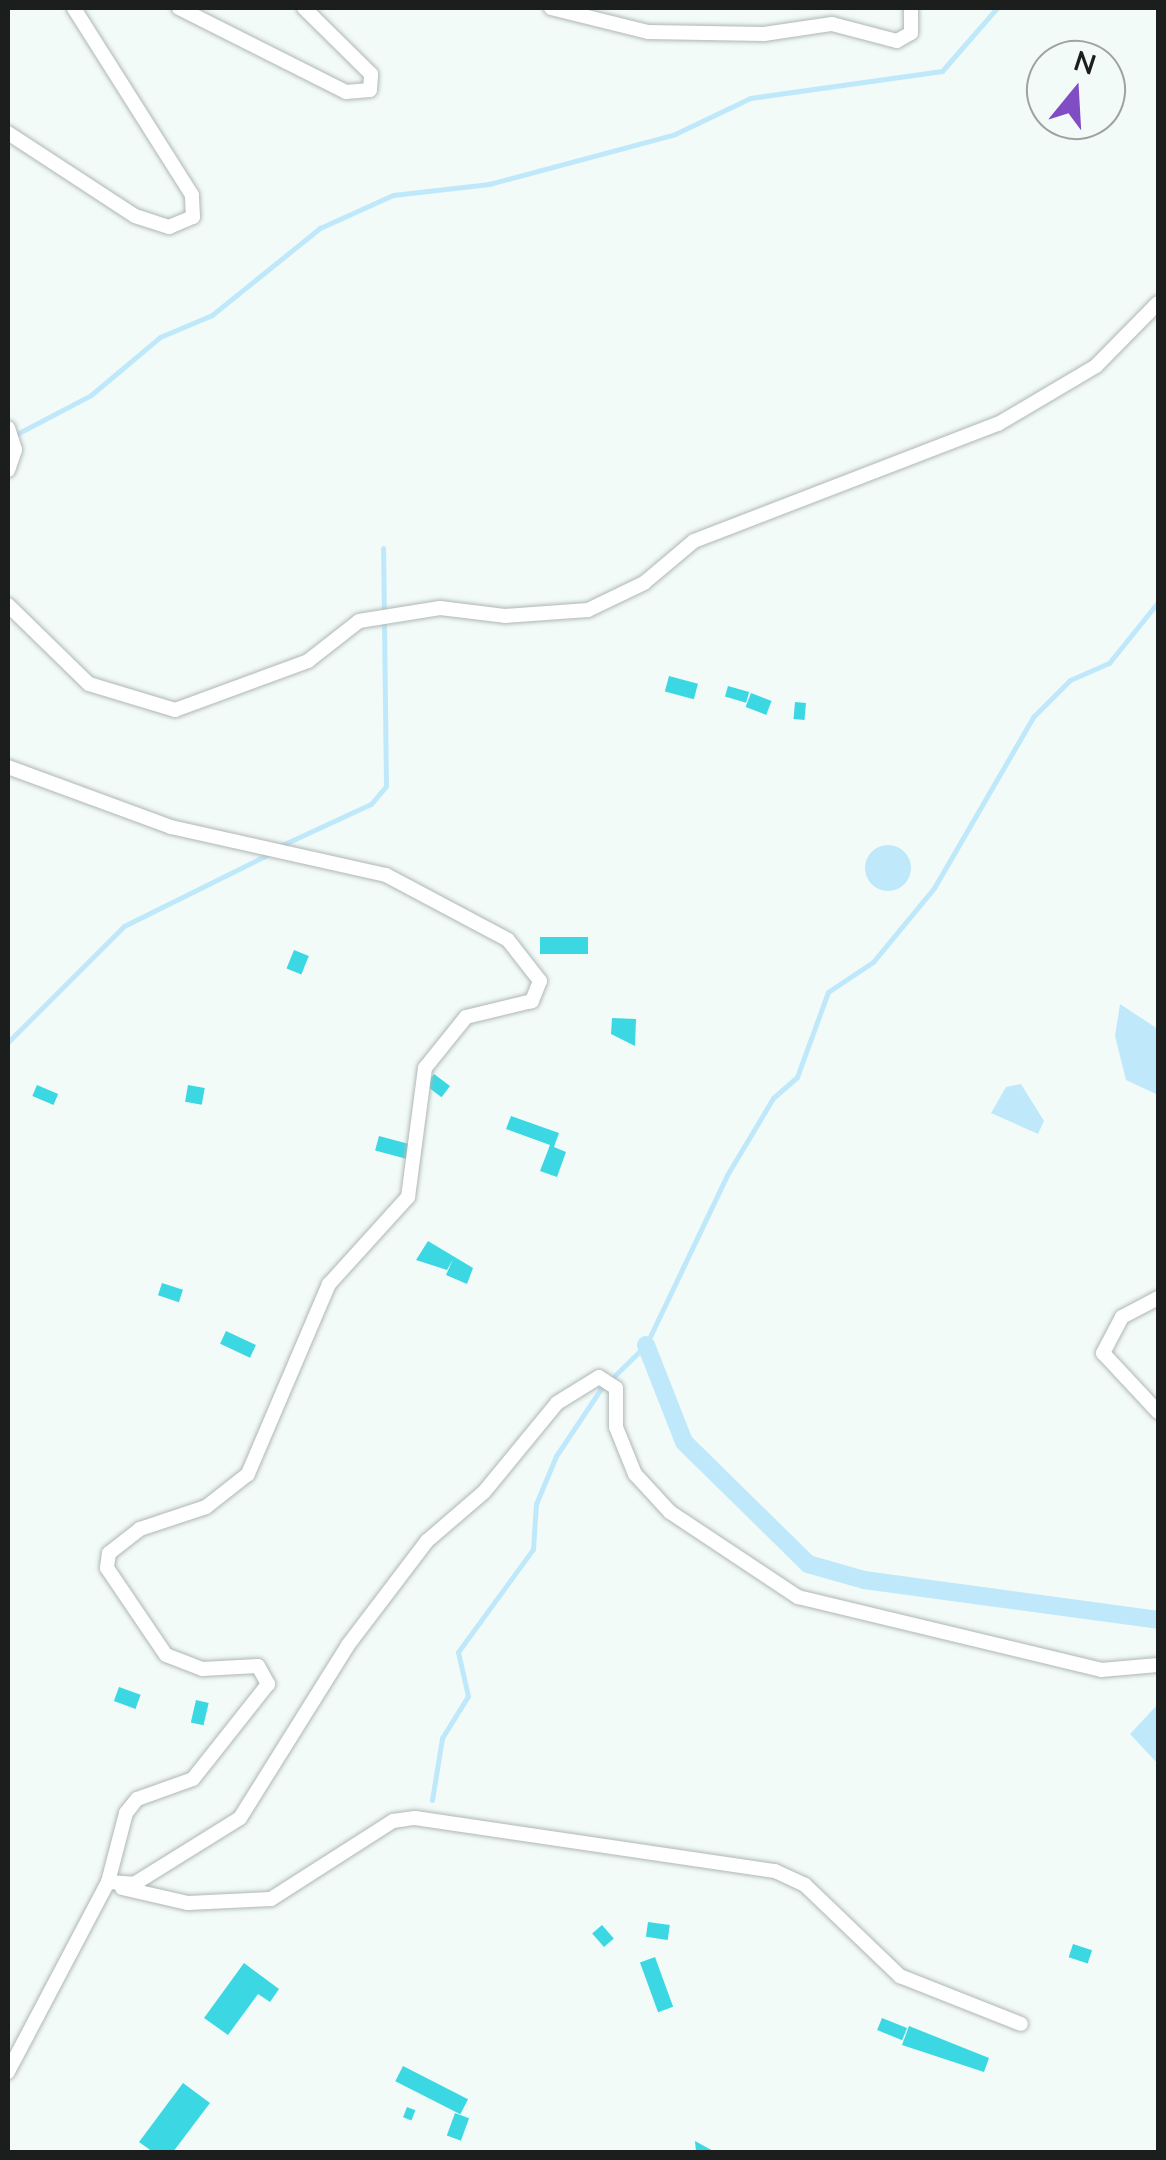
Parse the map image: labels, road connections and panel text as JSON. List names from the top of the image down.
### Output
{
  "north": "top"
}
